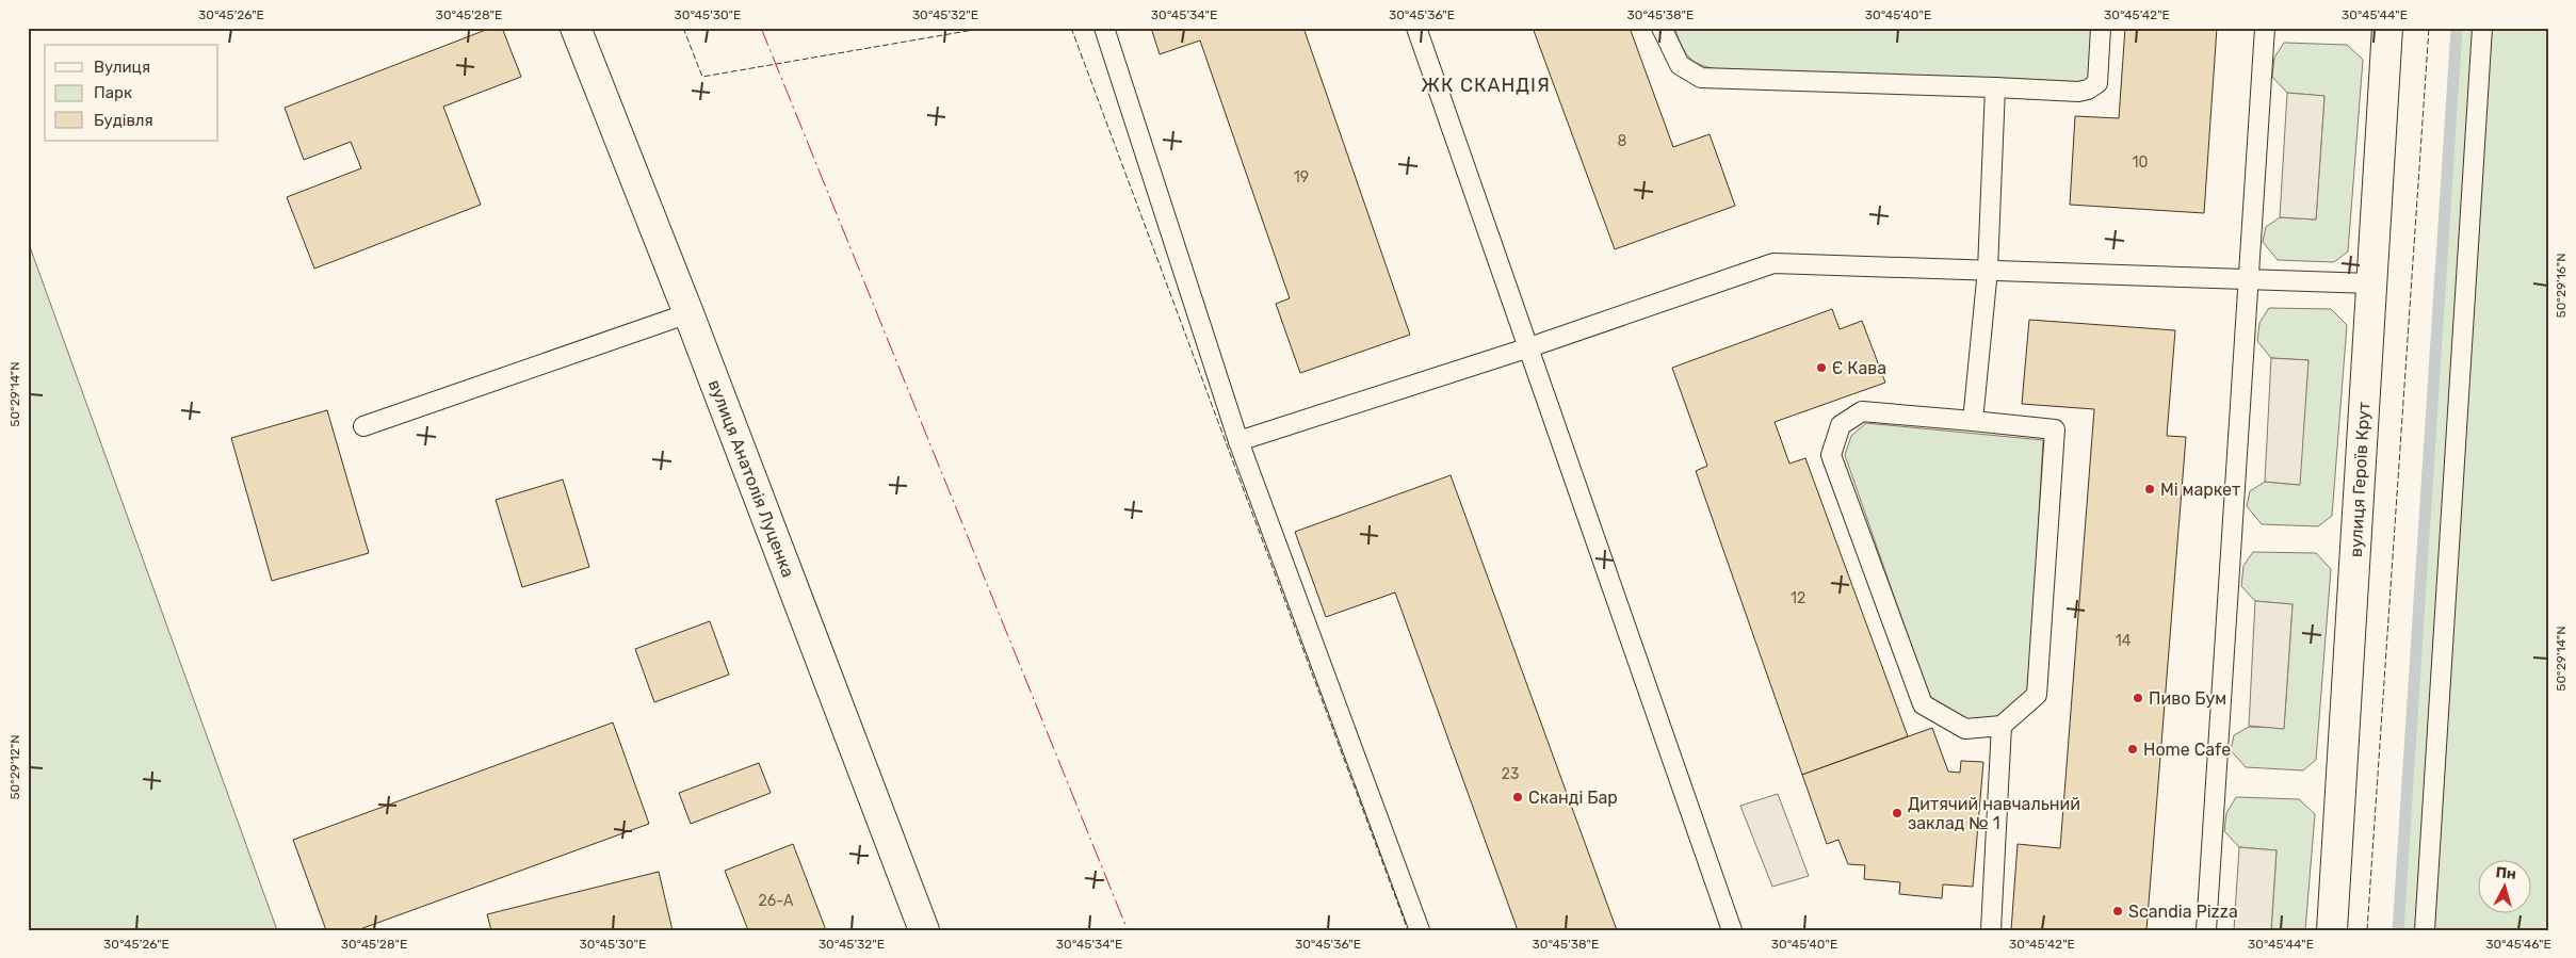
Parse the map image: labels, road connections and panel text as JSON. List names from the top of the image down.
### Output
{
  "streets": {
    "street": ["вулиця Анатолія Луценка", "вулиця Героїв Крут"]
  },
  "districts": ["ЖК СКАНДІЯ"],
  "places": [
    "Є Кава",
    "Мі маркет",
    "Пиво Бум",
    "Home Cafe",
    "Сканді Бар",
    "Дитячий навчальний заклад № 1",
    "Scandia Pizza"
  ],
  "house_numbers": [
    "8",
    "10",
    "19",
    "12",
    "14",
    "23",
    "26-А"
  ],
  "legend": ["Вулиця", "Парк", "Будівля"],
  "north": "top",
  "coordinates": [
    "30°45'26\"E",
    "30°45'28\"E",
    "30°45'30\"E",
    "30°45'32\"E",
    "30°45'34\"E",
    "30°45'36\"E",
    "30°45'38\"E",
    "30°45'40\"E",
    "30°45'42\"E",
    "30°45'44\"E",
    "50°29'16\"N",
    "50°29'14\"N",
    "50°29'12\"N",
    "30°45'46\"E"
  ]
}
